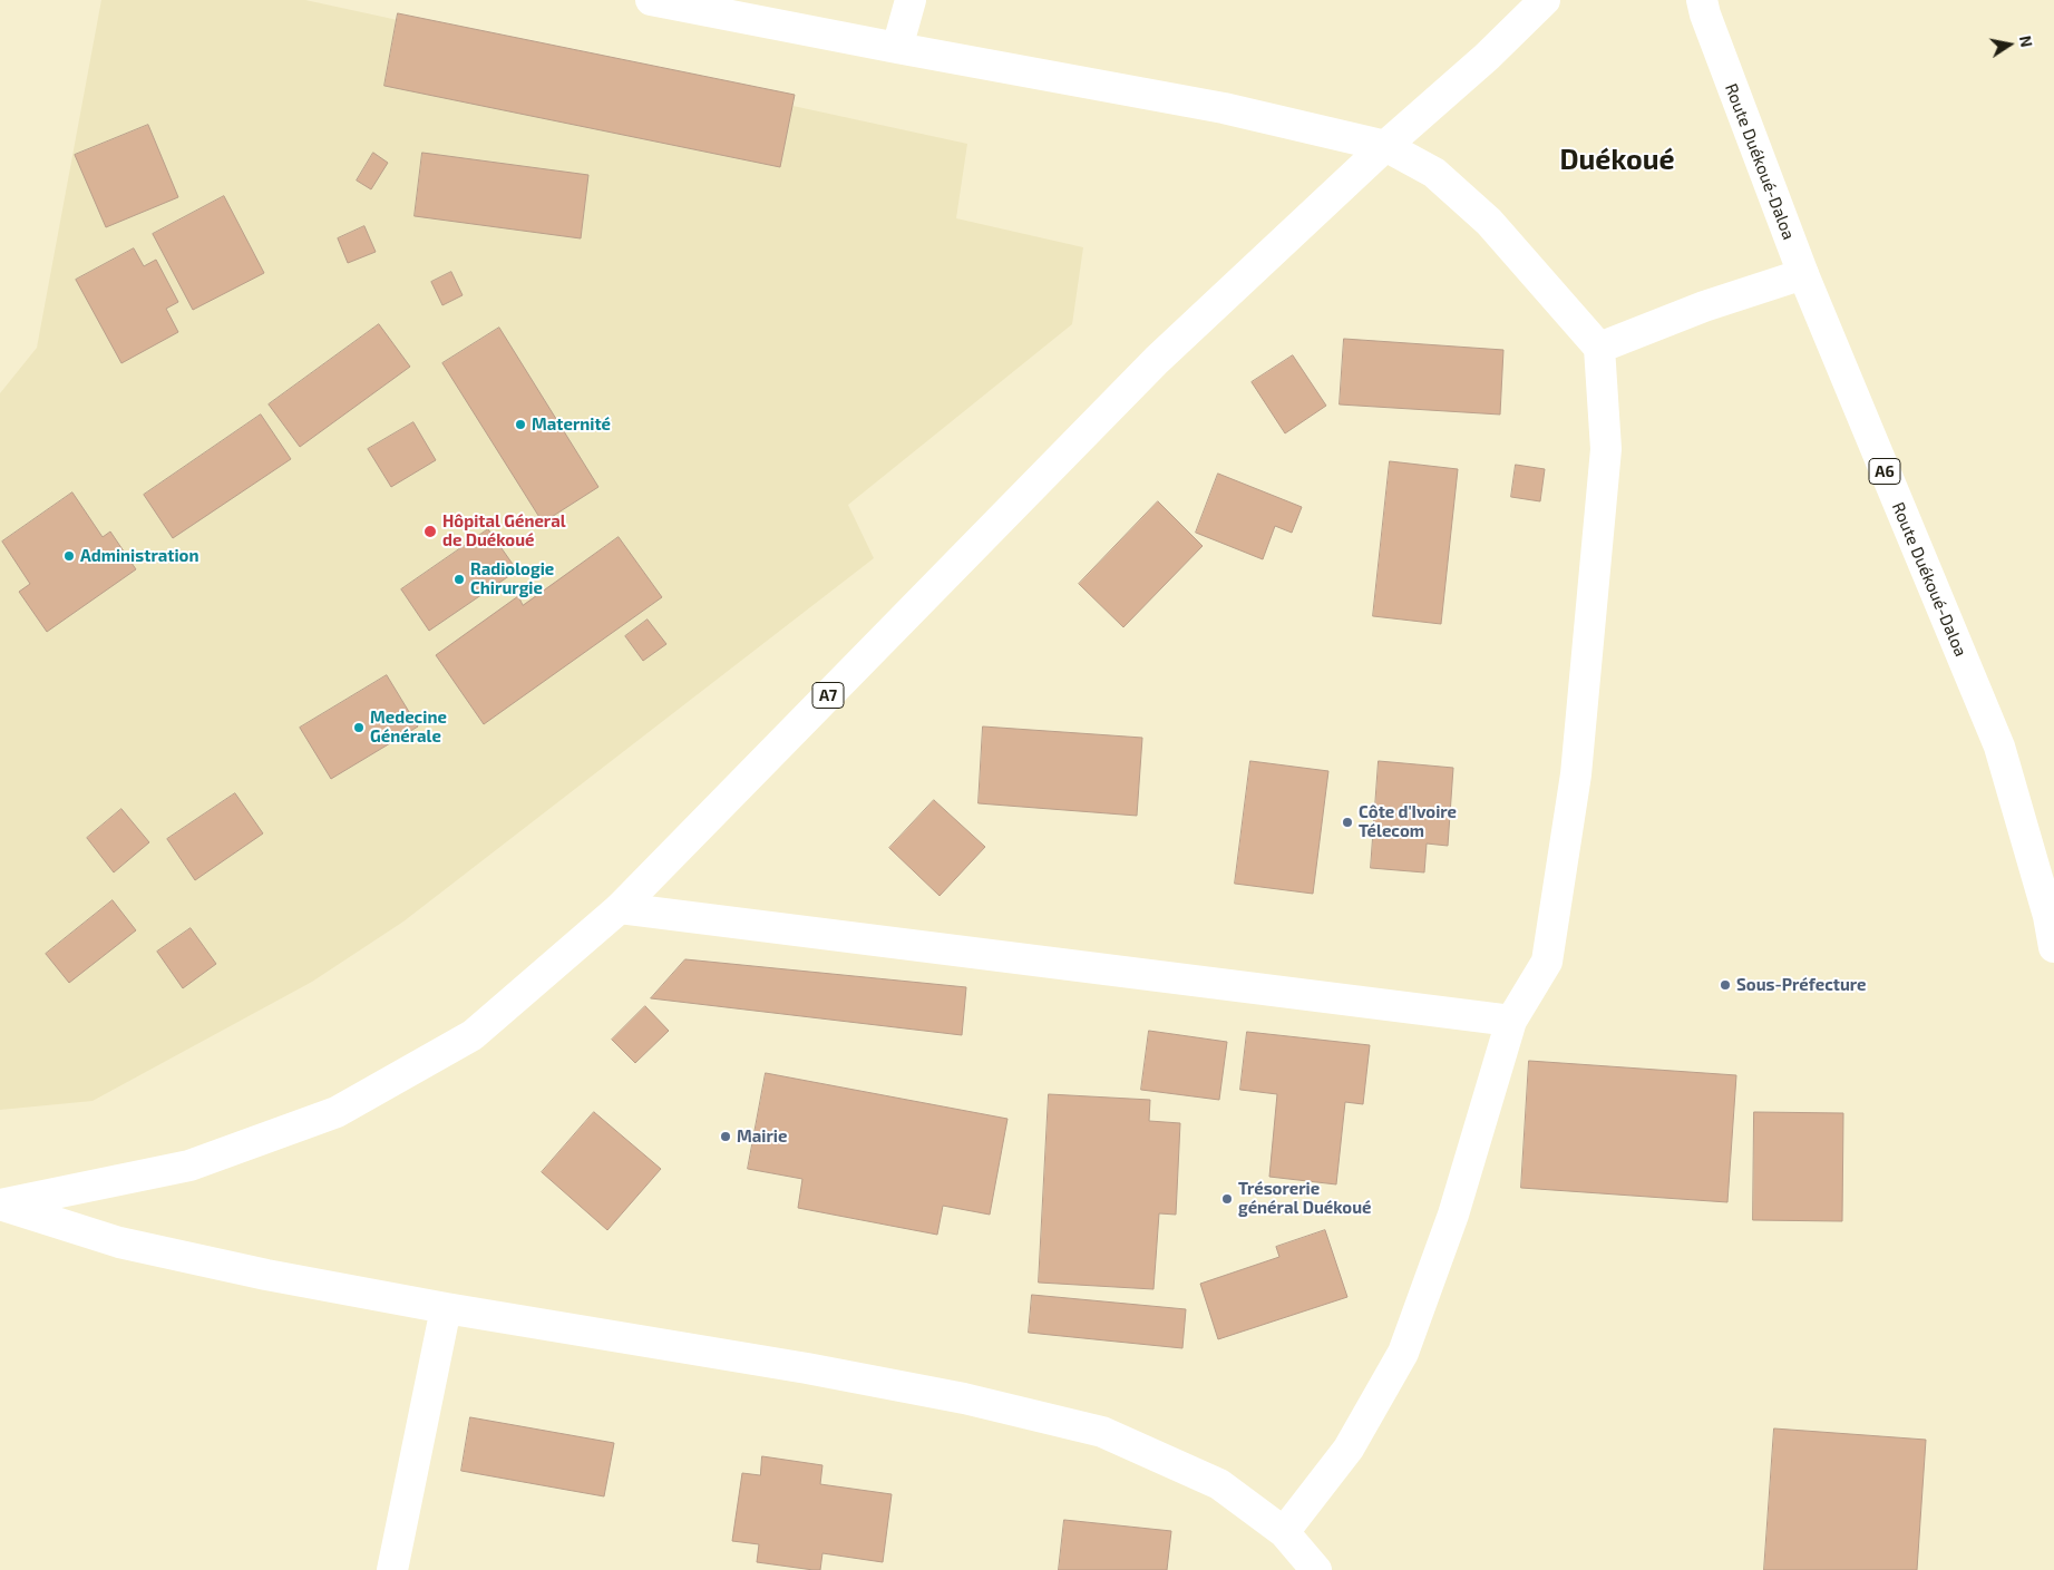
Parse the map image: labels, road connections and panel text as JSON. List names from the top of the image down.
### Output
{
  "streets": {
    "main road": ["Route Duékoué-Daloa", "A6", "A7"]
  },
  "districts": ["Duékoué"],
  "places": [
    "Maternité",
    "Hôpital Géneral de Duékoué",
    "Administration",
    "Radiologie Chirurgie",
    "Medecine Générale",
    "Côte d'Ivoire Télecom",
    "Sous-Préfecture",
    "Mairie",
    "Trésorerie général Duékoué"
  ],
  "north": "right"
}
